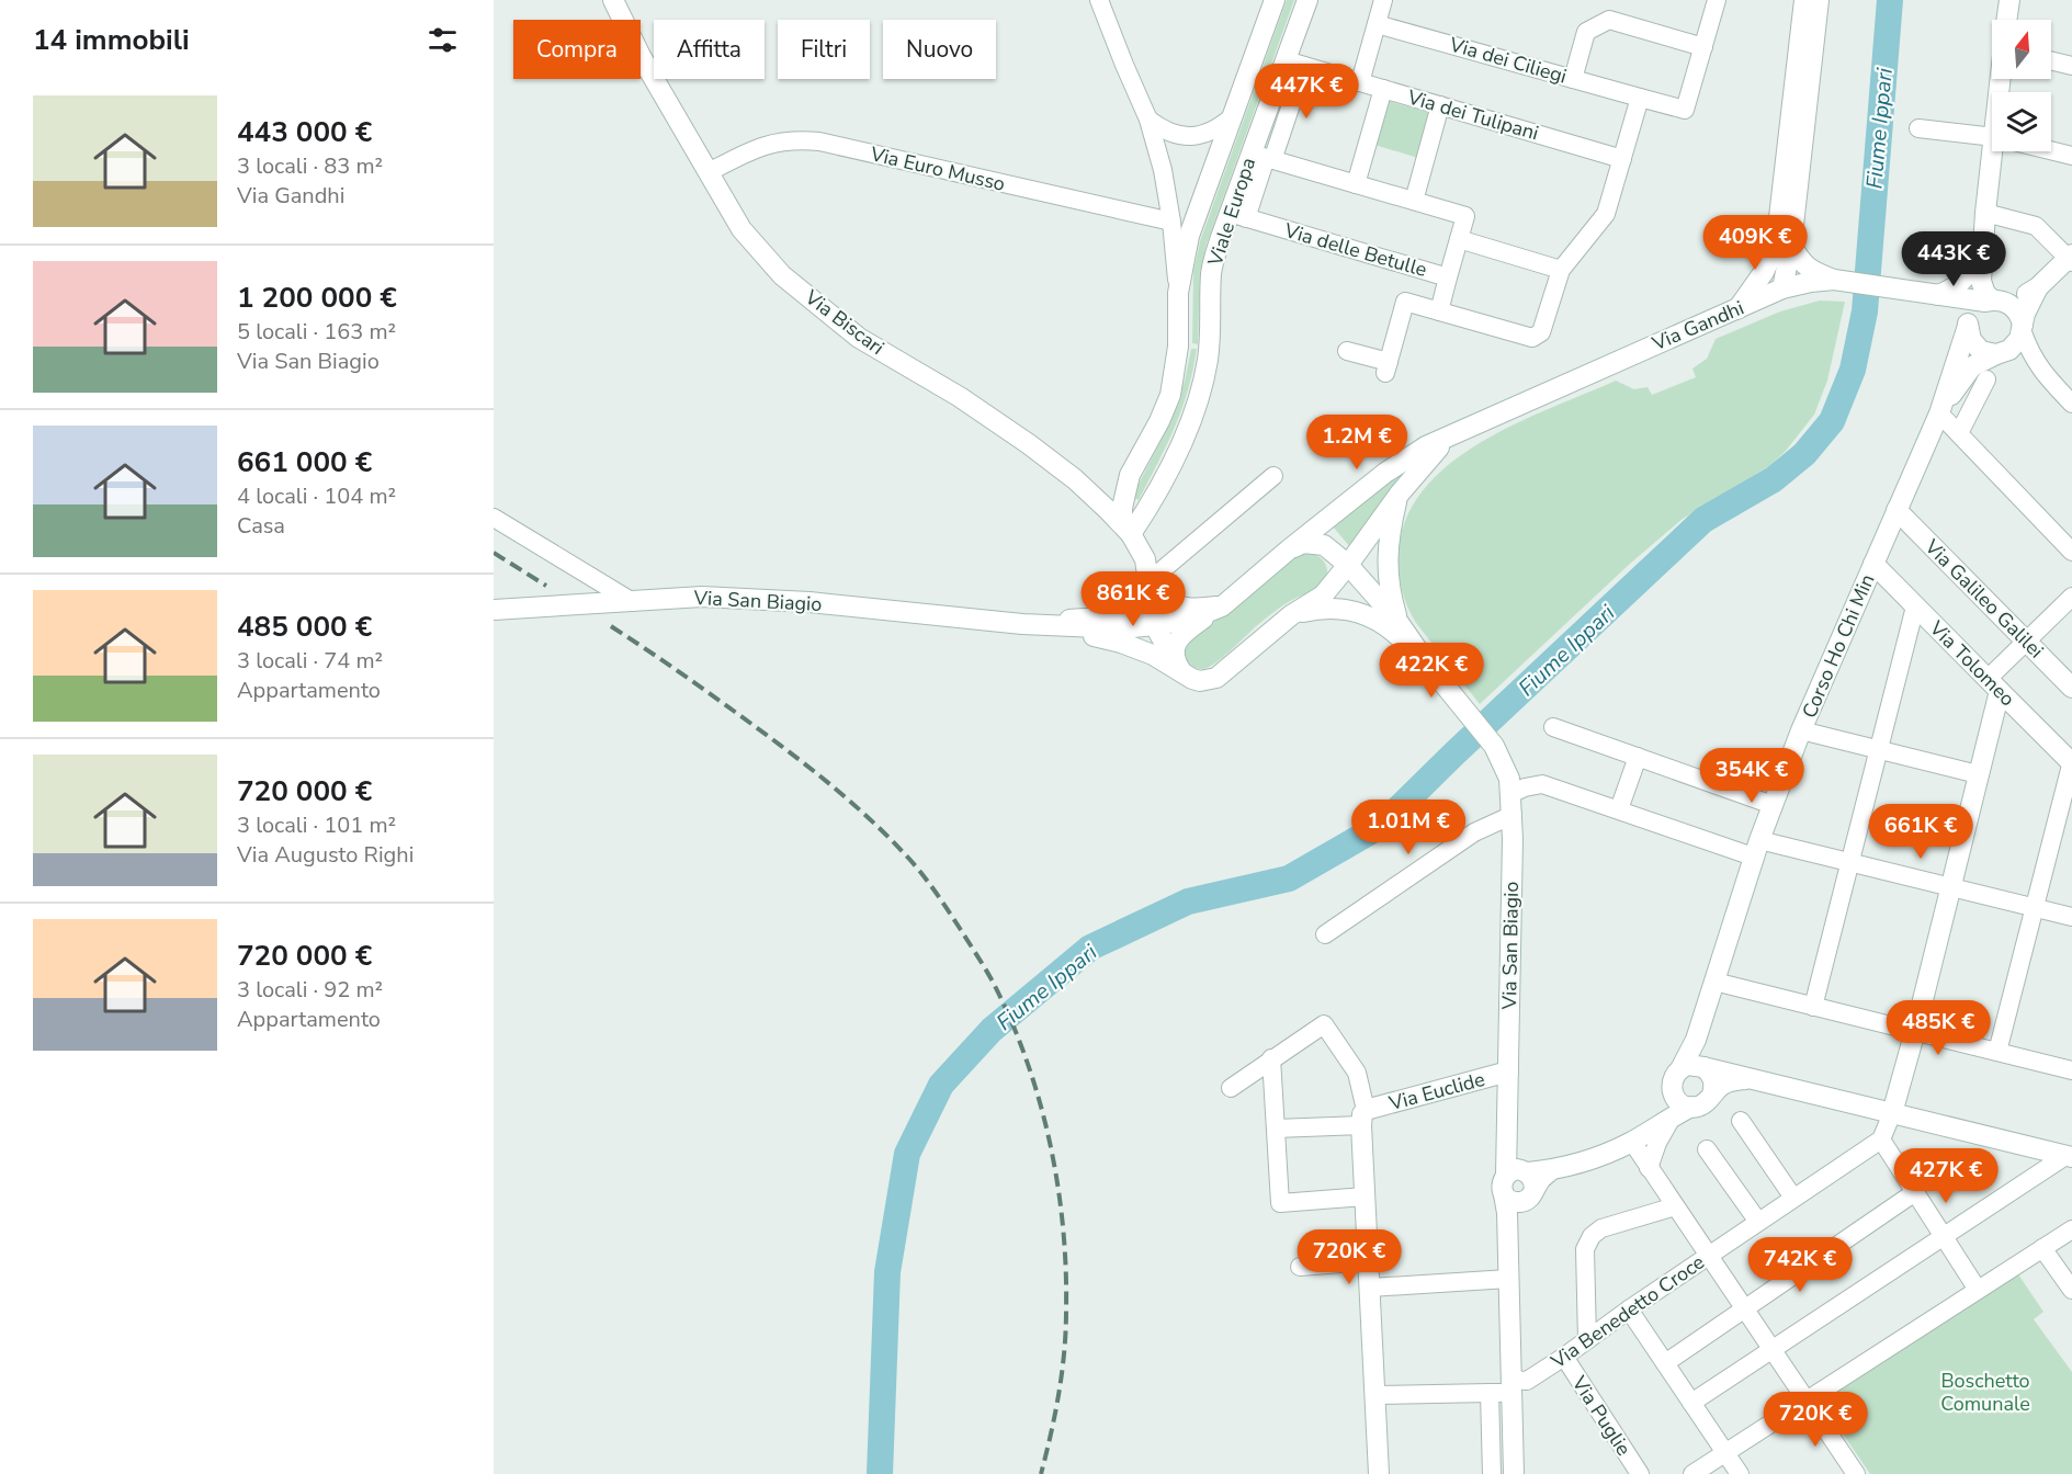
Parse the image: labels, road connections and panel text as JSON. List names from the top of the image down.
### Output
{
  "streets": {
    "main road": [
      "Viale Europa",
      "Via Biscari",
      "Via Gandhi",
      "Via Galileo Galilei",
      "Via San Biagio",
      "Corso Ho Chi Min",
      "Via Tolomeo",
      "Via Euclide"
    ],
    "street": [
      "Via dei Ciliegi",
      "Via dei Tulipani",
      "Via Euro Musso",
      "Via delle Betulle",
      "Via Benedetto Croce",
      "Via Puglie"
    ]
  },
  "crossings": [
    ["Via dei Ciliegi", "Via delle Betulle"],
    ["Via dei Tulipani", "Viale Europa"],
    ["Via dei Tulipani", "Via delle Betulle"],
    ["Via Euro Musso", "Via Biscari"],
    ["Viale Europa", "Via delle Betulle"],
    ["Viale Europa", "Via Biscari"],
    ["Via Galileo Galilei", "Corso Ho Chi Min"],
    ["Via San Biagio", "Via Euclide"],
    ["Corso Ho Chi Min", "Via Tolomeo"],
    ["Via Benedetto Croce", "Via Puglie"]
  ],
  "water": ["Fiume Ippari"],
  "parks": ["Boschetto Comunale"],
  "north": "top",
  "page": {
    "heading": "14 immobili",
    "chip": [
      "Compra",
      "Affitta",
      "Filtri",
      "Nuovo"
    ],
    "price": [
      "447K €",
      "409K €",
      "443K €",
      "1.2M €",
      "861K €",
      "422K €",
      "354K €",
      "1.01M €",
      "661K €",
      "485K €",
      "427K €",
      "720K €",
      "742K €",
      "720K €"
    ],
    "list": [
      {
        "name": "443 000 €",
        "note": "3 locali · 83 m² · Via Gandhi"
      },
      {
        "name": "1 200 000 €",
        "note": "5 locali · 163 m² · Via San Biagio"
      },
      {
        "name": "661 000 €",
        "note": "4 locali · 104 m² · Casa"
      },
      {
        "name": "485 000 €",
        "note": "3 locali · 74 m² · Appartamento"
      },
      {
        "name": "720 000 €",
        "note": "3 locali · 101 m² · Via Augusto Righi"
      },
      {
        "name": "720 000 €",
        "note": "3 locali · 92 m² · Appartamento"
      }
    ]
  }
}
